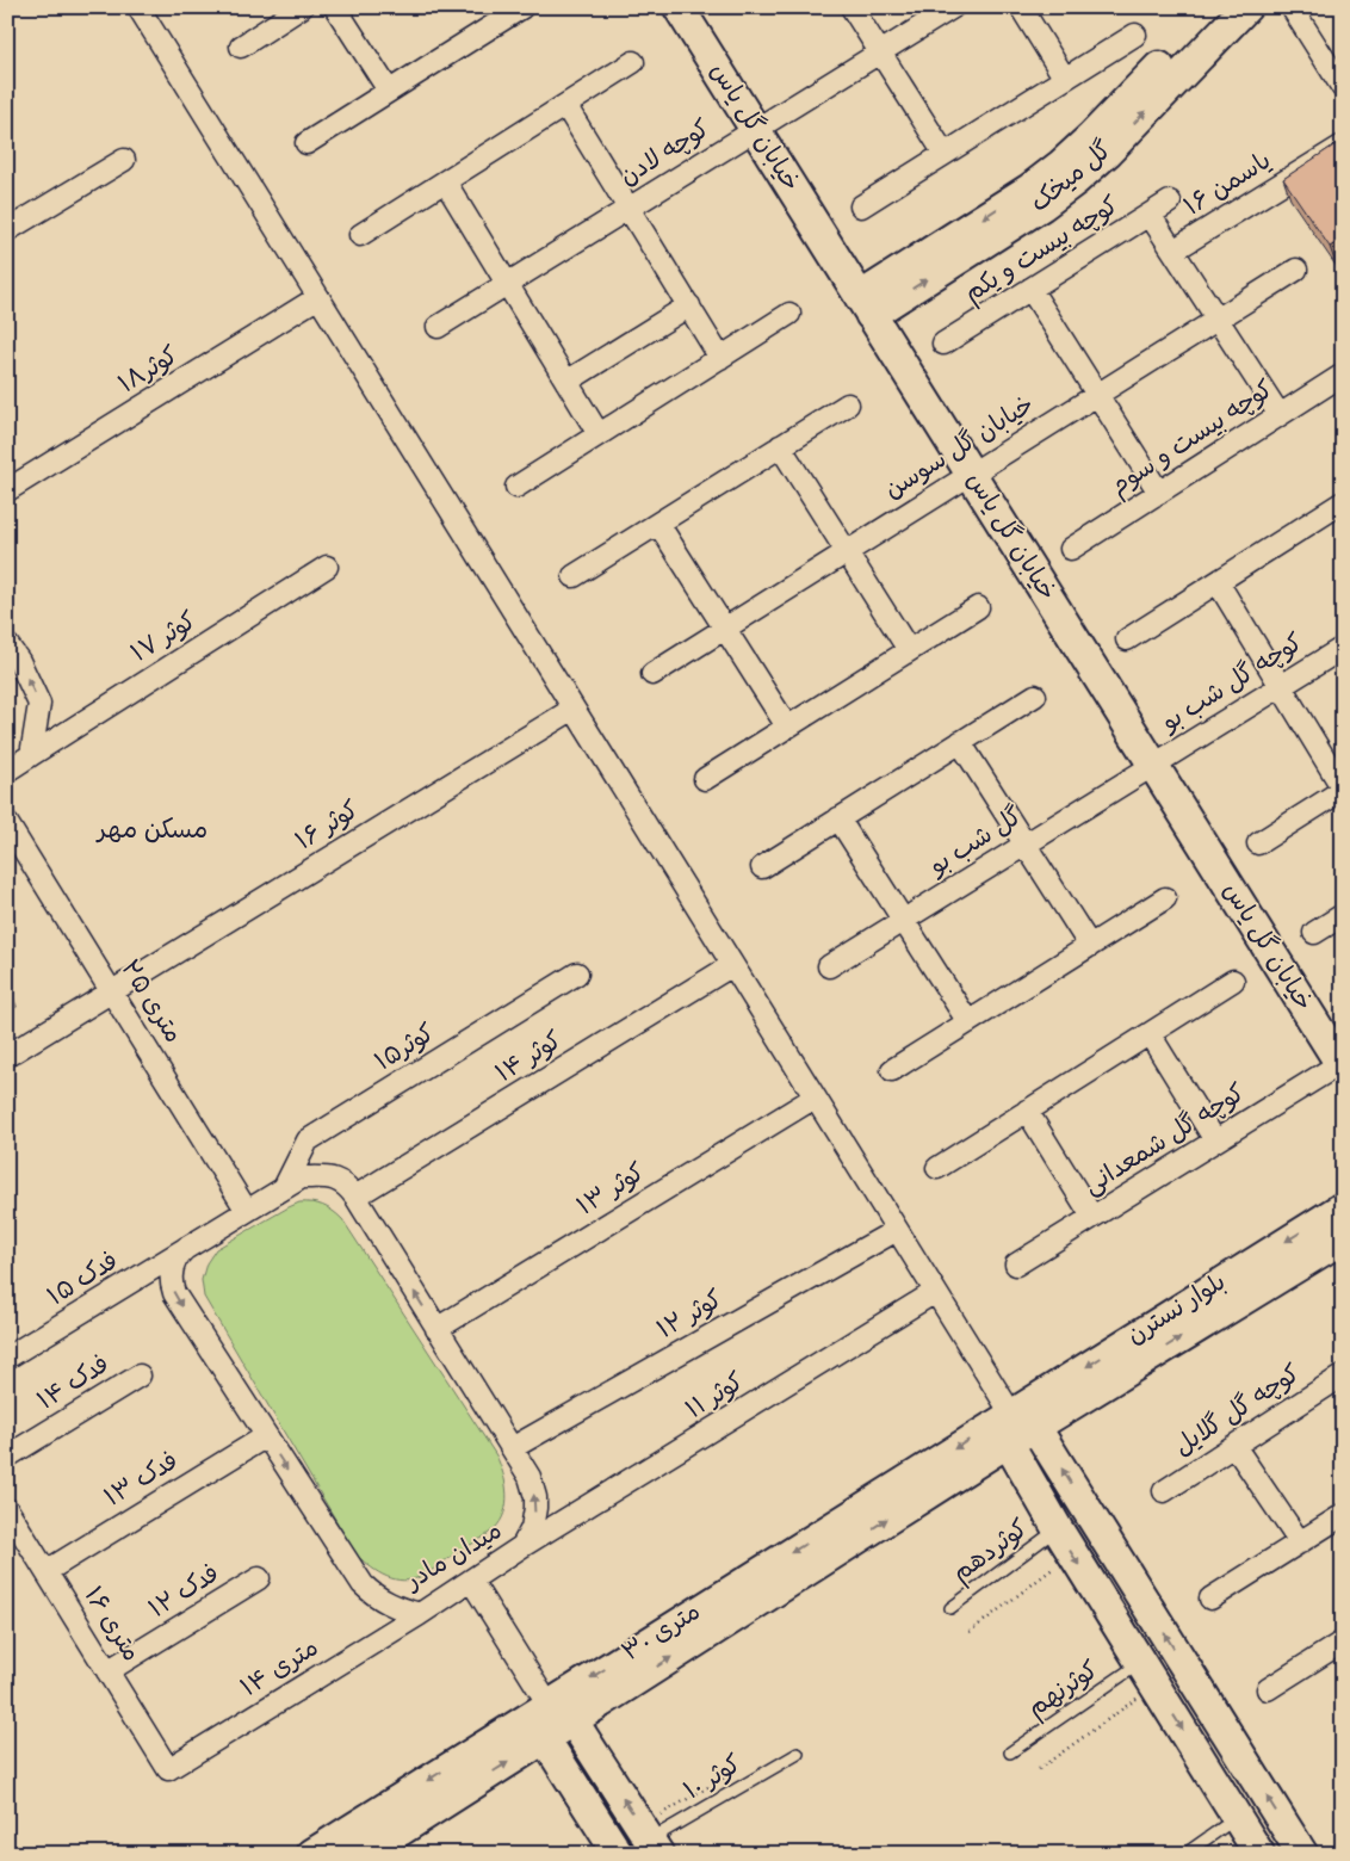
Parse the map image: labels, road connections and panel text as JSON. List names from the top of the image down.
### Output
{
  "streets": {
    "street": [
      "خیابان گل یاس",
      "کوچه لادن",
      "گل میخک",
      "یاسمن ۱۶",
      "کوچه بیست و یکم",
      "کوثر۱۸",
      "کوچه بیست و سوم",
      "خیابان گل سوسن",
      "کوثر ۱۷",
      "کوچه گل شب بو",
      "کوثر ۱۶",
      "گل شب بو",
      "۲۵ متری",
      "کوثر۱۵",
      "کوثر ۱۴",
      "کوچه گل شمعدانی",
      "کوثر ۱۳",
      "فدک ۱۵",
      "بلوار نسترن",
      "کوثر ۱۲",
      "فدک ۱۴",
      "کوثر ۱۱",
      "کوچه گل گلایل",
      "فدک ۱۳",
      "میدان مادر",
      "فدک ۱۲",
      "۱۶ متری",
      "۳۰ متری",
      "۱۴ متری"
    ],
    "lane": ["کوثردهم", "کوثرنهم", "کوثر ۱۰"]
  },
  "crossings": [
    ["خیابان گل یاس", "کوچه لادن"],
    ["خیابان گل یاس", "گل میخک"],
    ["خیابان گل یاس", "خیابان گل سوسن"],
    ["خیابان گل یاس", "کوچه گل شب بو"],
    ["خیابان گل یاس", "گل شب بو"],
    ["خیابان گل یاس", "کوچه گل شمعدانی"],
    ["کوچه گل شب بو", "گل شب بو"],
    ["کوثر ۱۶", "۲۵ متری"],
    ["۲۵ متری", "میدان مادر"],
    ["کوثر۱۵", "میدان مادر"],
    ["کوثر ۱۴", "میدان مادر"],
    ["کوثر ۱۳", "میدان مادر"],
    ["فدک ۱۵", "میدان مادر"],
    ["بلوار نسترن", "۳۰ متری"],
    ["کوثر ۱۲", "میدان مادر"],
    ["کوثر ۱۱", "میدان مادر"],
    ["فدک ۱۳", "میدان مادر"],
    ["فدک ۱۳", "۱۶ متری"],
    ["میدان مادر", "۱۴ متری"],
    ["فدک ۱۲", "۱۶ متری"],
    ["۱۶ متری", "۱۴ متری"]
  ],
  "districts": ["مسکن مهر"]
}
